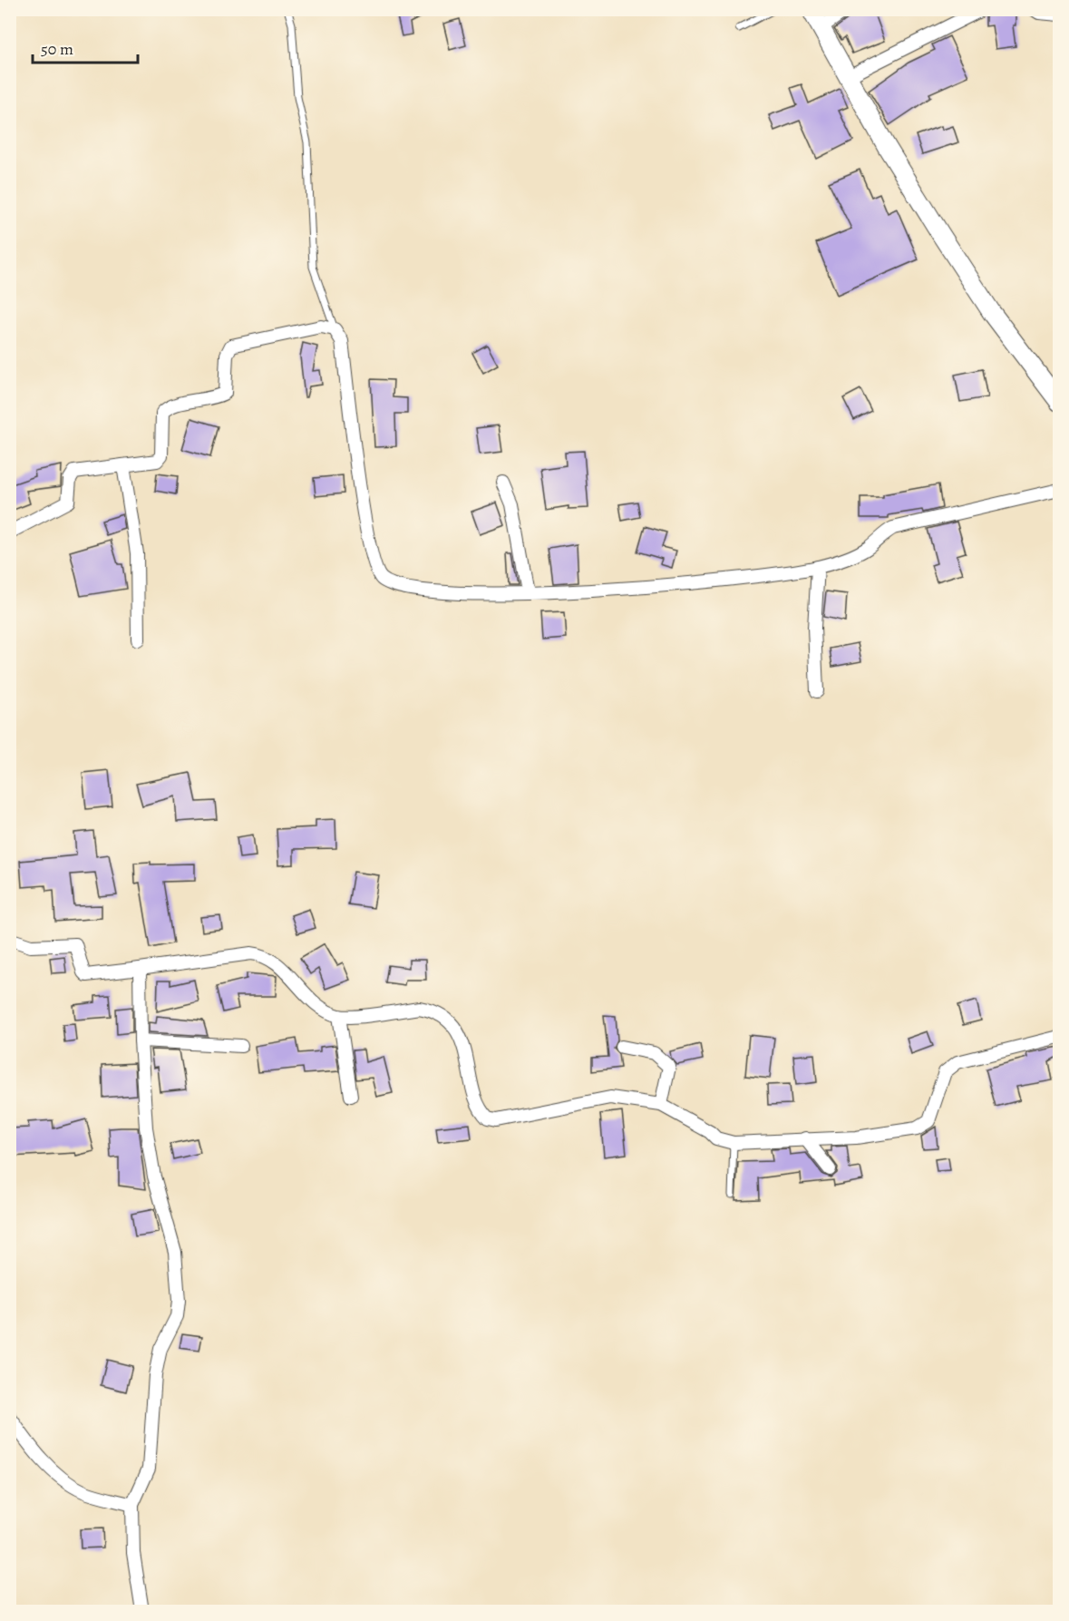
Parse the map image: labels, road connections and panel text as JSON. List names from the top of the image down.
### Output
{
  "scale_bar": "50 m"
}
